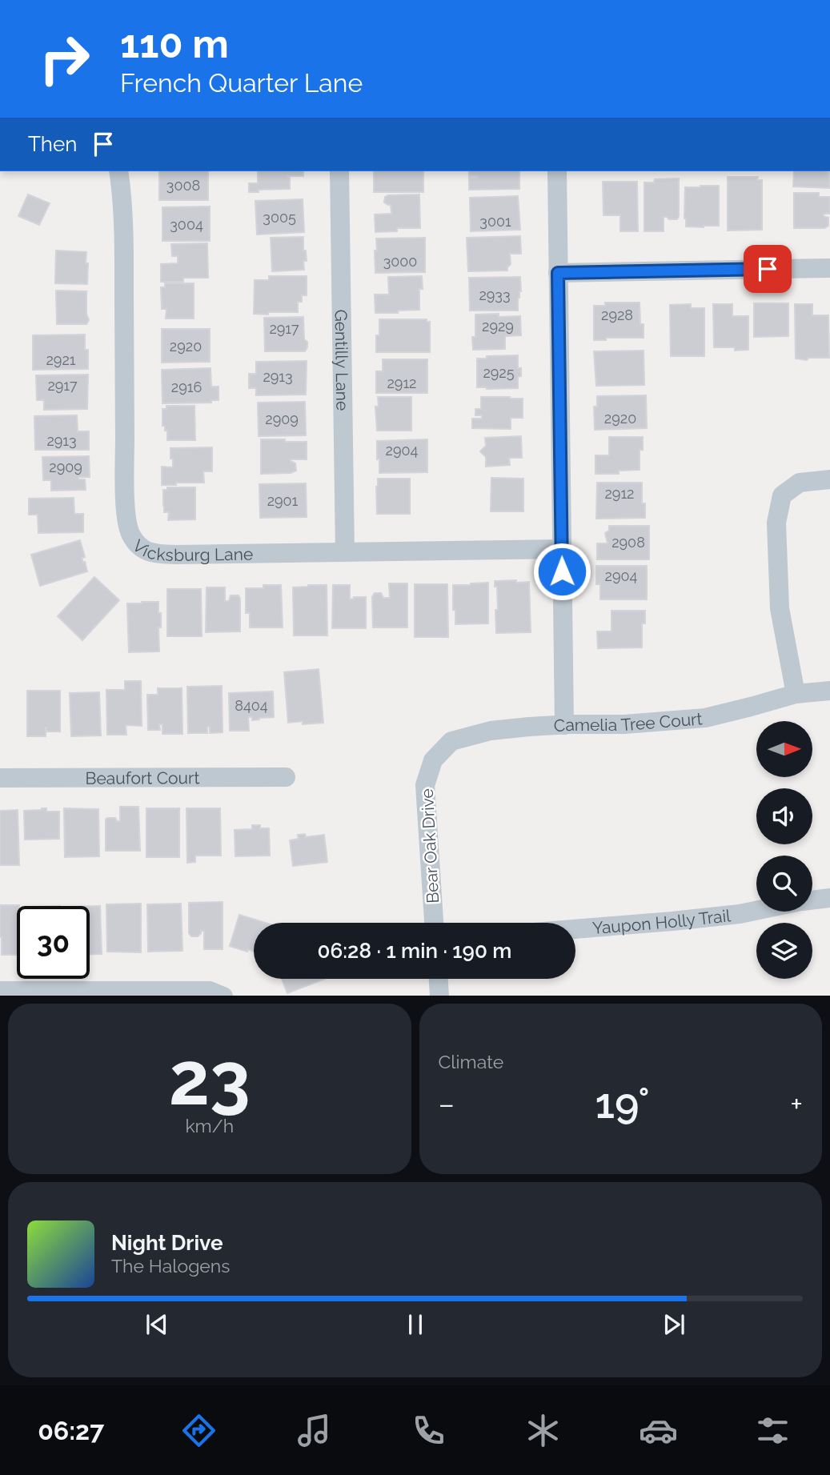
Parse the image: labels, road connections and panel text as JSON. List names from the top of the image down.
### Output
{
  "streets": {
    "street": [
      "Gentilly Lane",
      "Vicksburg Lane",
      "Camelia Tree Court",
      "Beaufort Court",
      "Bear Oak Drive",
      "Yaupon Holly Trail"
    ]
  },
  "crossings": [
    ["Gentilly Lane", "Vicksburg Lane"],
    ["Camelia Tree Court", "Bear Oak Drive"]
  ],
  "house_numbers": [
    "3008",
    "3005",
    "3001",
    "3004",
    "3000",
    "2933",
    "2928",
    "2929",
    "2917",
    "2920",
    "2921",
    "2925",
    "2913",
    "2912",
    "2917",
    "2916",
    "2920",
    "2909",
    "2913",
    "2904",
    "2909",
    "2912",
    "2901",
    "2908",
    "2904",
    "8404"
  ],
  "north": "right",
  "page": {
    "turn": ["110 m", "French Quarter Lane"],
    "then": "Then",
    "limit": "30",
    "trip": "06:28 · 1 min · 190 m",
    "tile": [
      ["23", "km/h"],
      "Climate"
    ],
    "heat": ["−", "19°", "+"],
    "song": ["Night Drive", "The Halogens"],
    "tabs": "06:27"
  }
}
